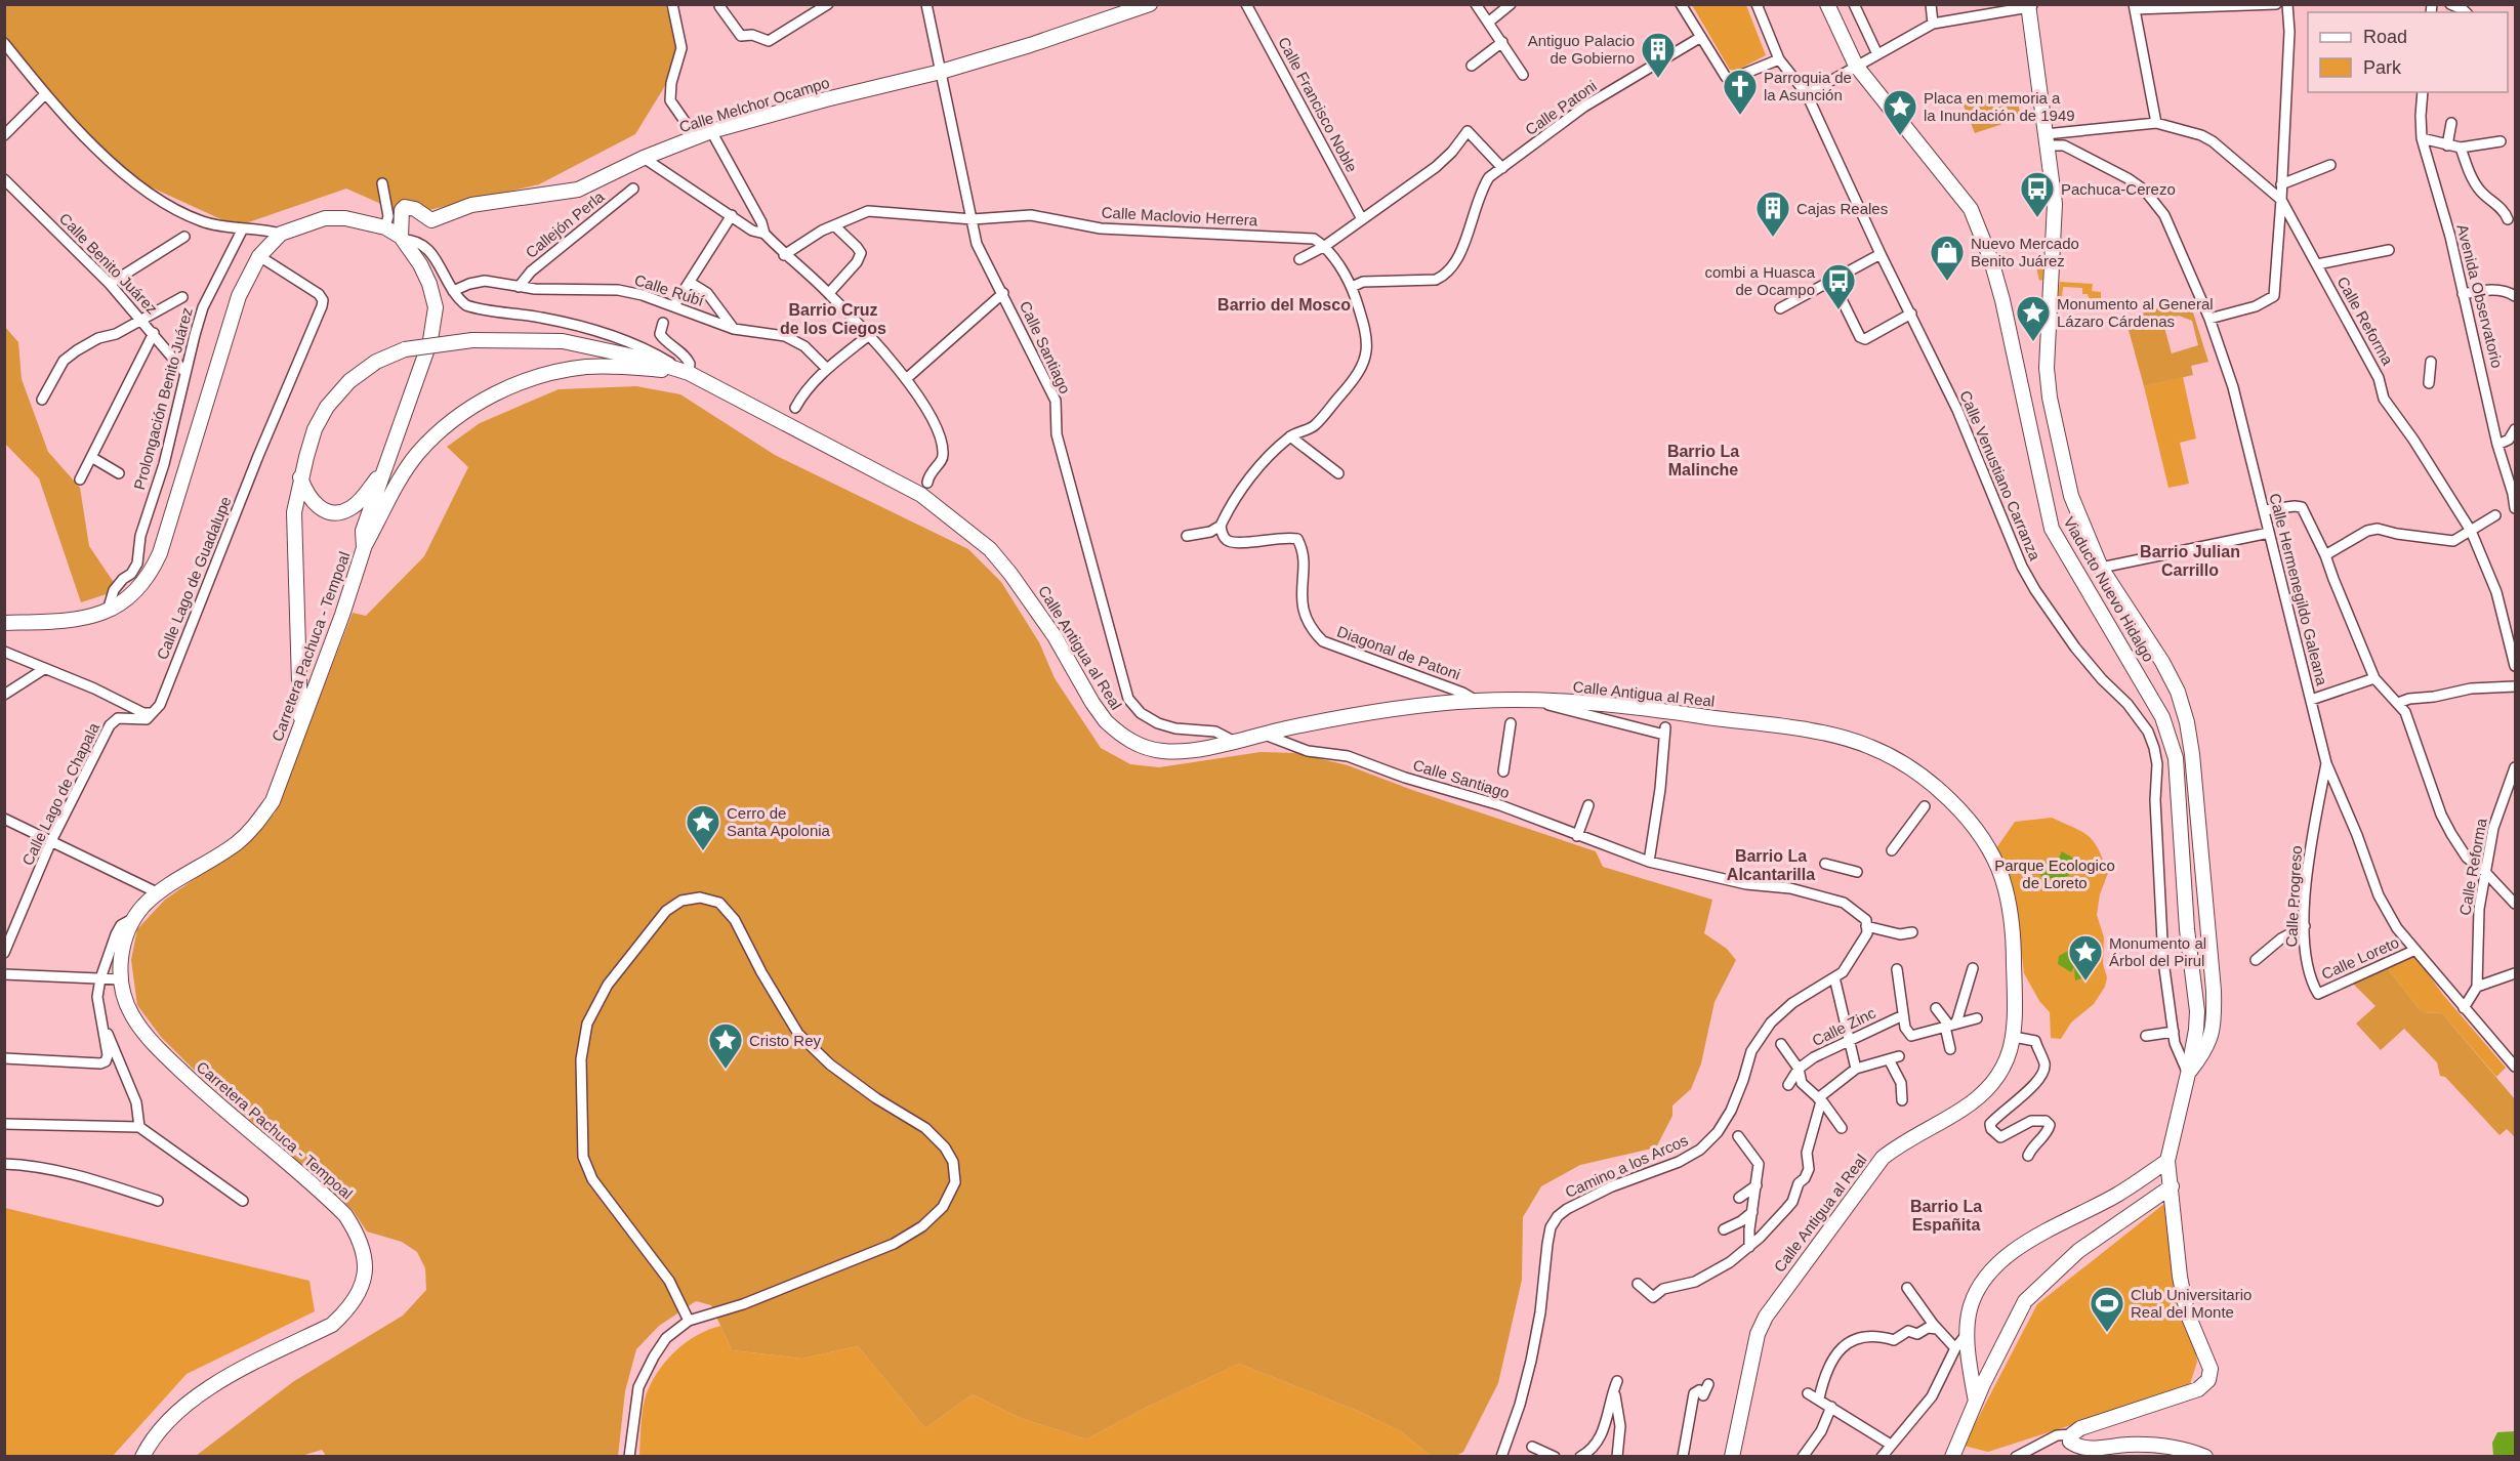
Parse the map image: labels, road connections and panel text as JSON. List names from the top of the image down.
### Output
{
  "streets": {
    "main road": [
      "Calle Melchor Ocampo",
      "Viaducto Nuevo Hidalgo",
      "Carretera Pachuca - Tempoal",
      "Calle Antigua al Real"
    ],
    "street": [
      "Calle Francisco Noble",
      "Calle Patoni",
      "Calle Maclovio Herrera",
      "Callejón Perla",
      "Calle Benito Juárez",
      "Calle Rubí",
      "Avenida Observatorio",
      "Calle Reforma",
      "Calle Santiago",
      "Prolongación Benito Juárez",
      "Calle Venustiano Carranza",
      "Calle Lago de Guadalupe",
      "Calle Hermenegildo Galeana",
      "Diagonal de Patoni",
      "Calle Lago de Chapala",
      "Calle Progreso",
      "Calle Loreto",
      "Calle Zinc",
      "Camino a los Arcos"
    ]
  },
  "crossings": [
    ["Calle Melchor Ocampo", "Calle Santiago"],
    ["Calle Melchor Ocampo", "Carretera Pachuca - Tempoal"],
    ["Calle Maclovio Herrera", "Calle Santiago"],
    ["Callejón Perla", "Calle Rubí"],
    ["Calle Benito Juárez", "Prolongación Benito Juárez"],
    ["Calle Santiago", "Calle Antigua al Real"],
    ["Calle Santiago", "Camino a los Arcos"],
    ["Prolongación Benito Juárez", "Carretera Pachuca - Tempoal"],
    ["Calle Venustiano Carranza", "Viaducto Nuevo Hidalgo"],
    ["Calle Lago de Guadalupe", "Carretera Pachuca - Tempoal"],
    ["Calle Lago de Guadalupe", "Calle Lago de Chapala"],
    ["Calle Hermenegildo Galeana", "Calle Progreso"],
    ["Calle Hermenegildo Galeana", "Calle Loreto"],
    ["Calle Antigua al Real", "Diagonal de Patoni"],
    ["Calle Progreso", "Calle Loreto"]
  ],
  "districts": [
    "Barrio del Mosco",
    "Barrio Cruz de los Ciegos",
    "Barrio La Malinche",
    "Barrio Julian Carrillo",
    "Barrio La Alcantarilla",
    "Barrio La Españita"
  ],
  "parks": ["Parque Ecologico de Loreto"],
  "places": {
    "building": ["Antiguo Palacio de Gobierno", "Cajas Reales"],
    "church": ["Parroquia de la Asunción"],
    "place": [
      "Placa en memoria a la Inundación de 1949",
      "Monumento al General Lázaro Cárdenas",
      "Cerro de Santa Apolonia",
      "Monumento al Árbol del Pirul",
      "Cristo Rey"
    ],
    "bus stop": ["Pachuca-Cerezo", "combi a Huasca de Ocampo"],
    "shop": ["Nuevo Mercado Benito Juárez"],
    "sports": ["Club Universitario Real del Monte"]
  },
  "legend": ["Road", "Park"]
}
